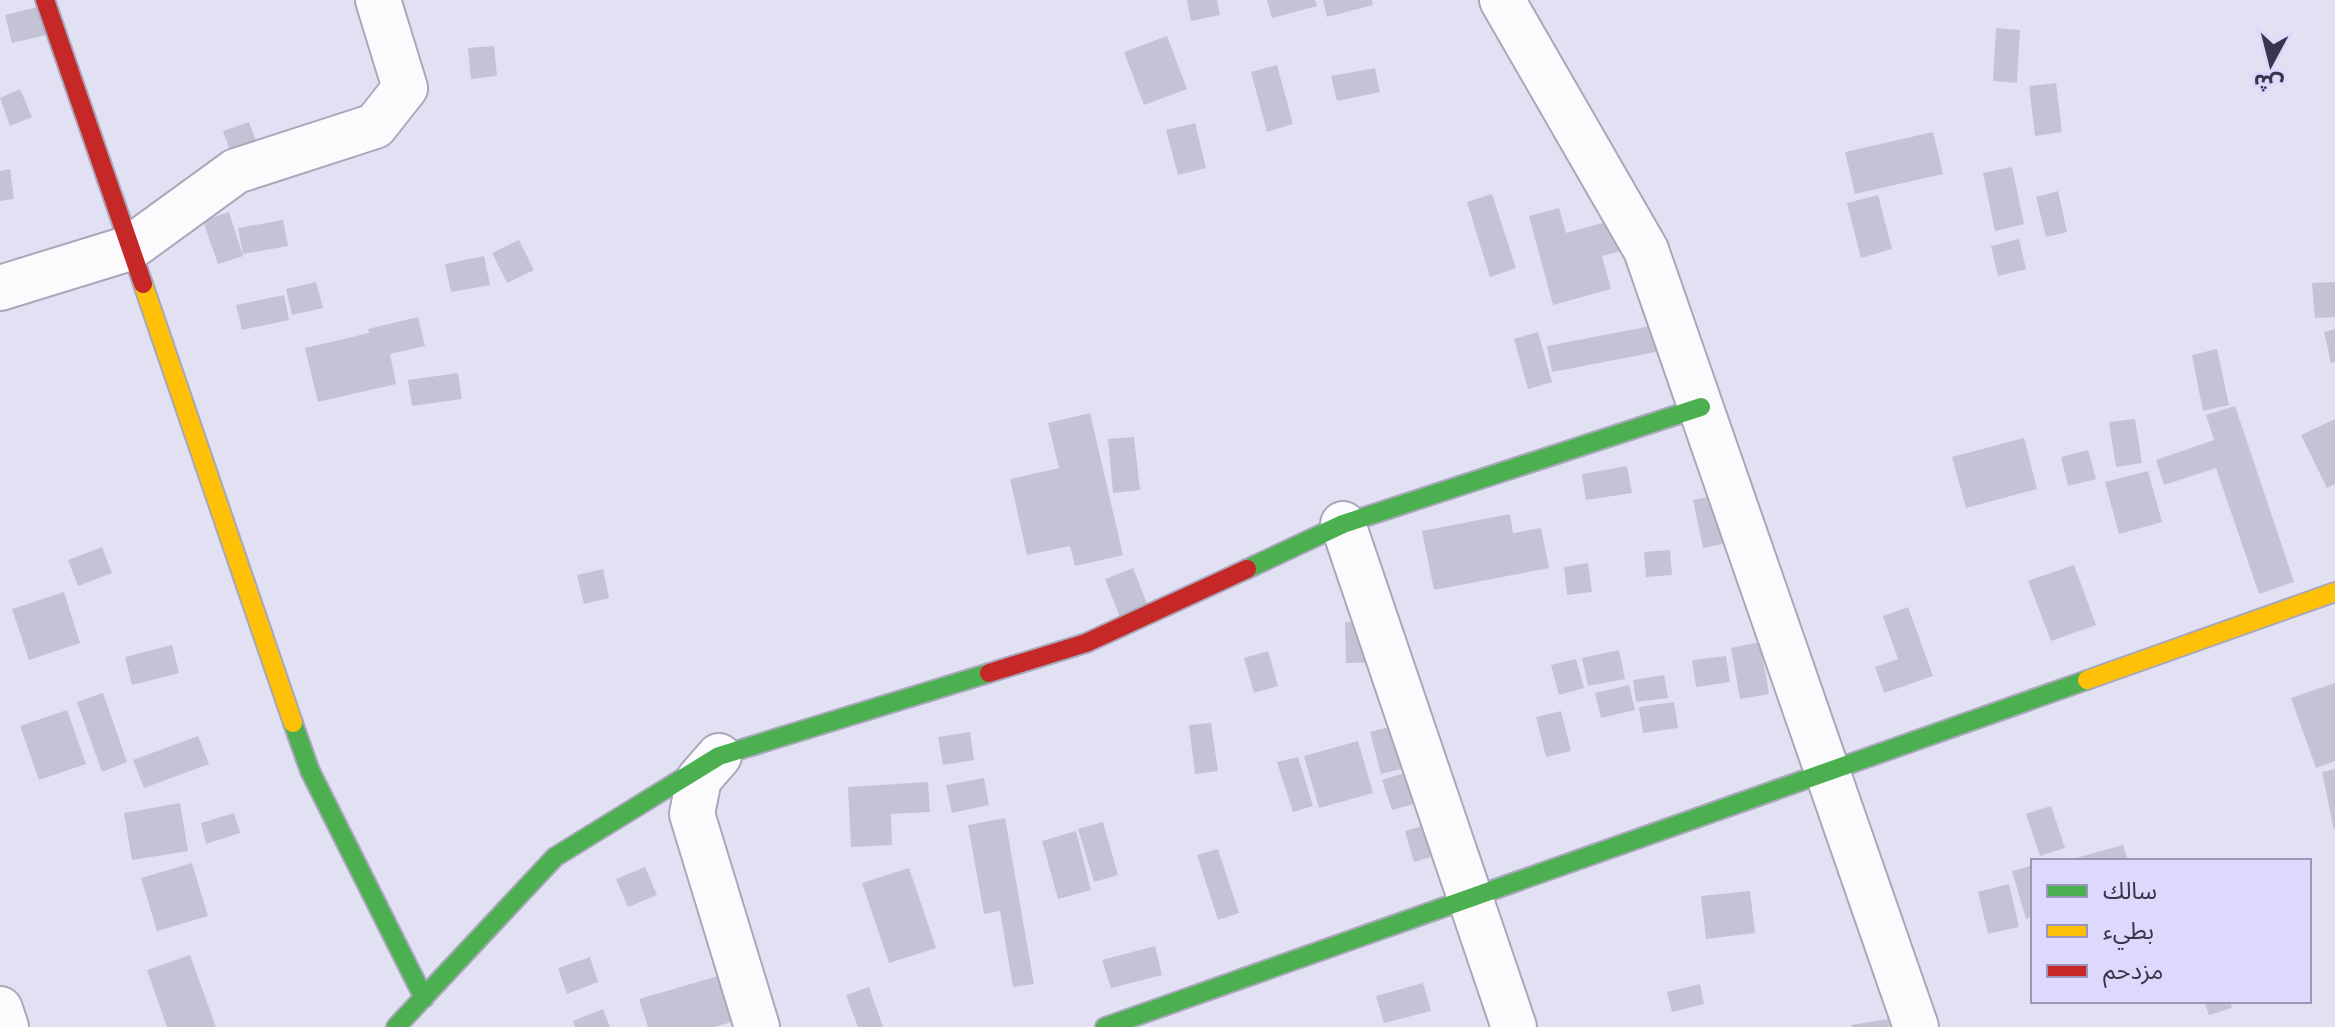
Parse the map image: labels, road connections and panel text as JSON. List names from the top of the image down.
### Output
{
  "legend": ["سالك", "بطيء", "مزدحم"],
  "north": "bottom"
}
